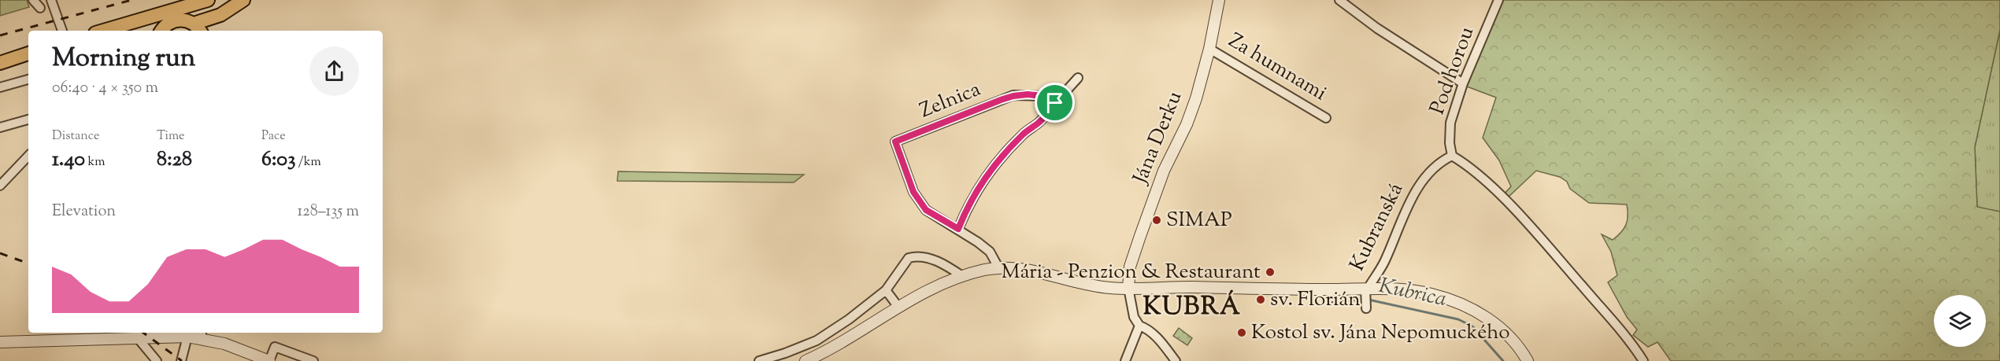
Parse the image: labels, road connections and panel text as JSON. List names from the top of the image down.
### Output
{
  "streets": {
    "street": [
      "Za humnami",
      "Pod horou",
      "Zelnica",
      "Jána Derku",
      "Kubranská"
    ]
  },
  "crossings": [
    ["Za humnami", "Jána Derku"],
    ["Pod horou", "Kubranská"],
    ["Zelnica", "Kubranská"],
    ["Jána Derku", "Kubranská"]
  ],
  "districts": ["KUBRÁ"],
  "water": ["Kubrica"],
  "places": [
    "SIMAP",
    "Mária - Penzion & Restaurant",
    "sv. Florián",
    "Kostol sv. Jána Nepomuckého"
  ],
  "page": {
    "heading": ["Morning run", "06:40 · 4 × 350 m"],
    "stats": [
      ["Distance", "1.40 km"],
      ["Time", "8:28"],
      ["Pace", "6:03 /km"]
    ],
    "chart": ["Elevation", "128–135 m"]
  }
}
